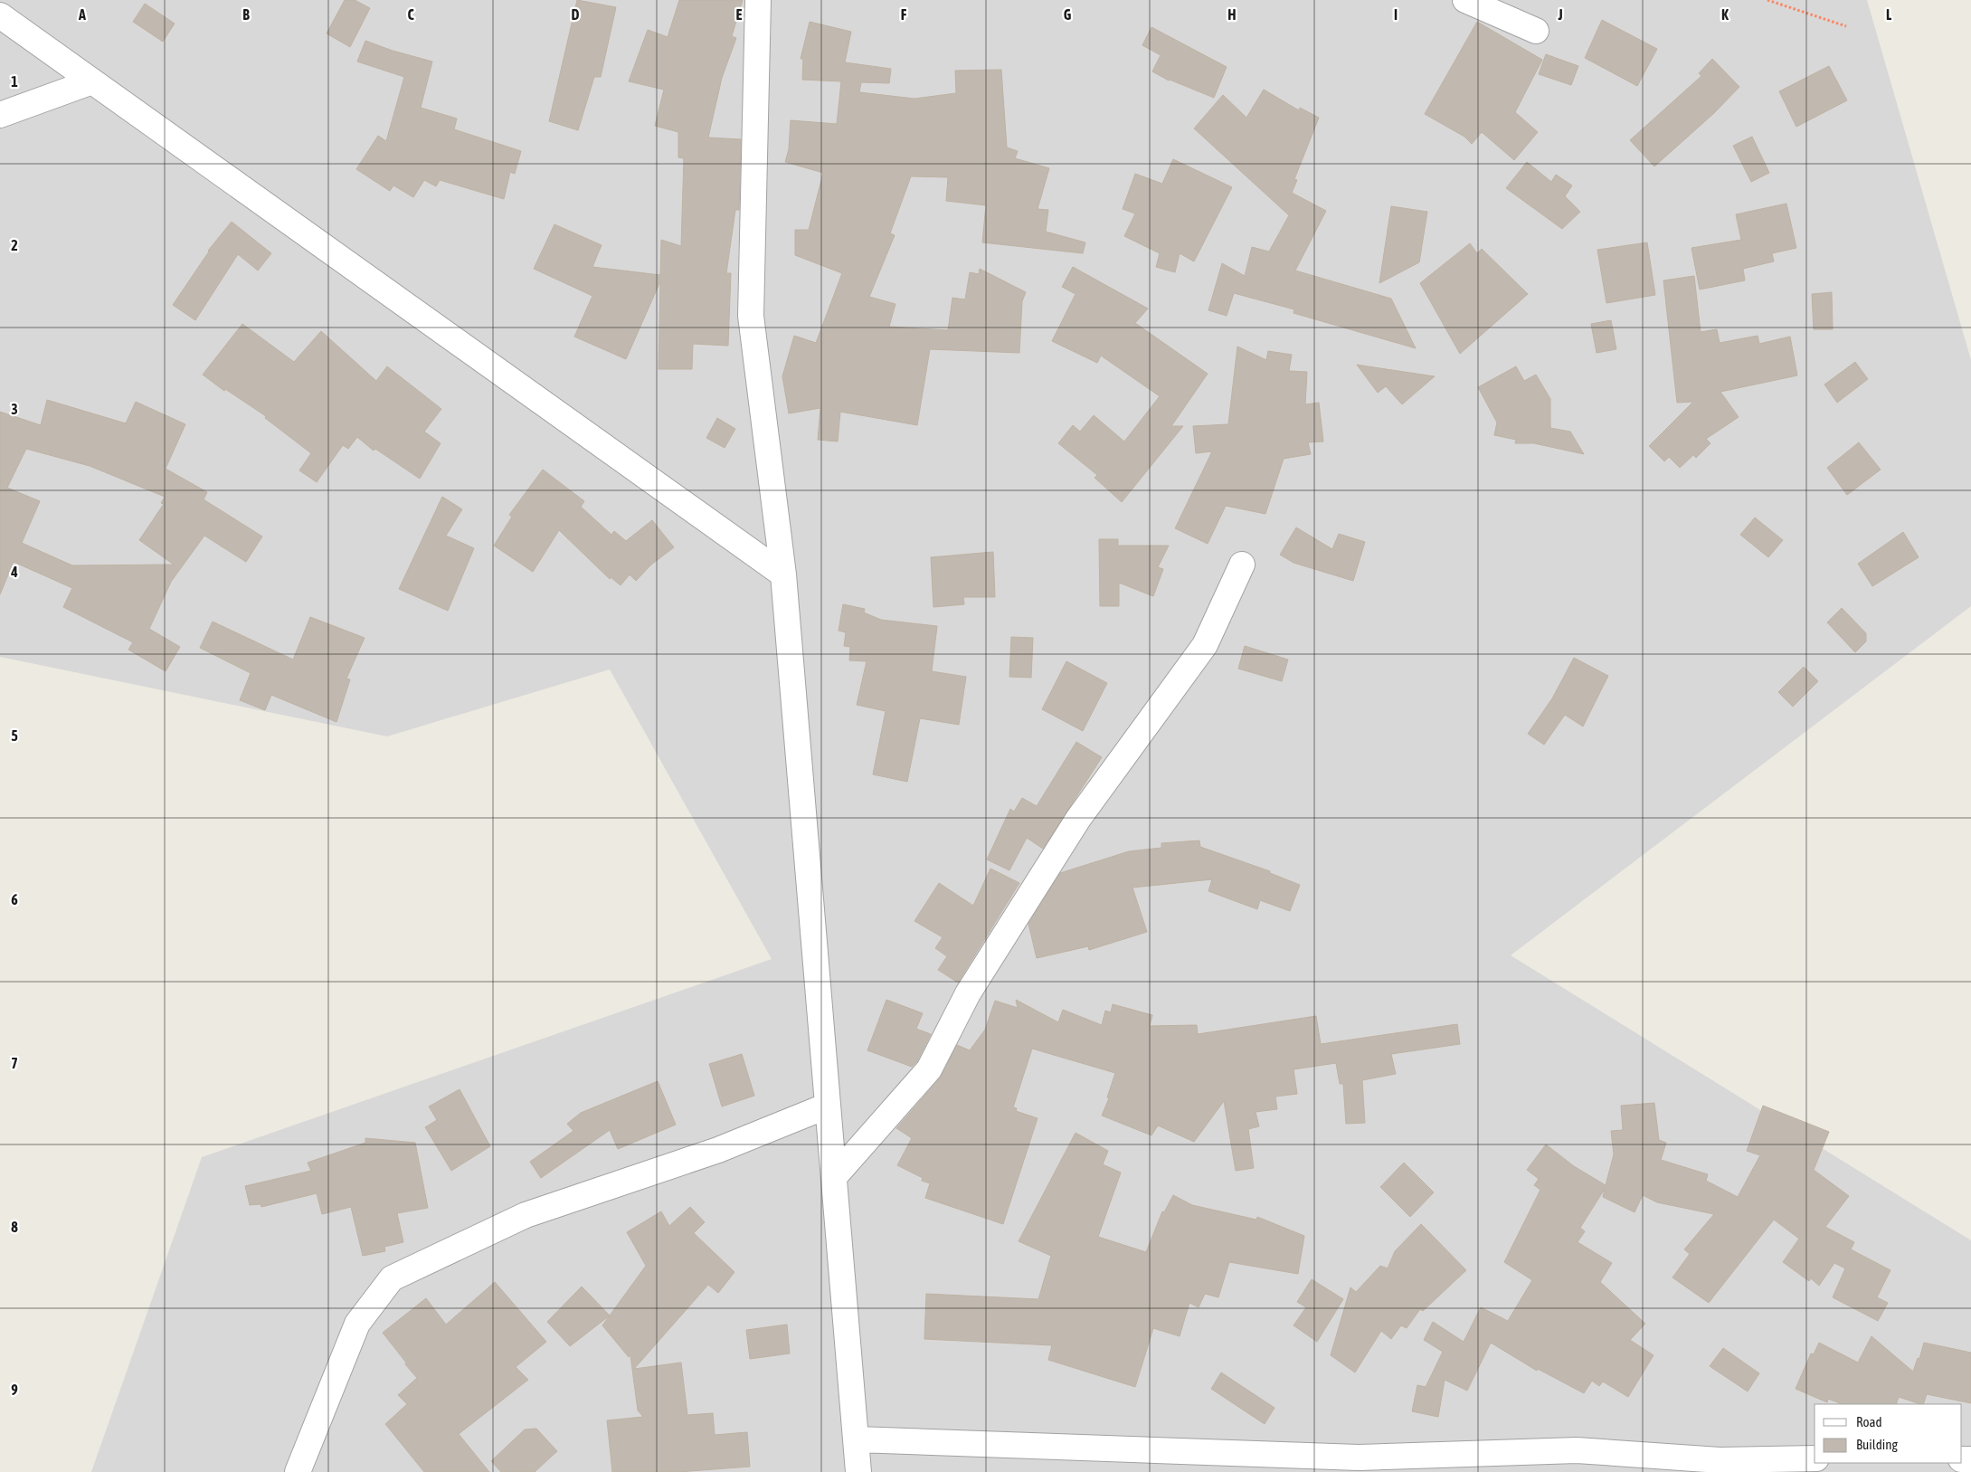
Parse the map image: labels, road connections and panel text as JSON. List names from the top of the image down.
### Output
{
  "legend": ["Road", "Building"],
  "grid": {
    "columns": [
      "A",
      "B",
      "C",
      "D",
      "E",
      "F",
      "G",
      "H",
      "I",
      "J",
      "K",
      "L"
    ],
    "rows": [
      "1",
      "2",
      "3",
      "4",
      "5",
      "6",
      "7",
      "8",
      "9"
    ]
  }
}
